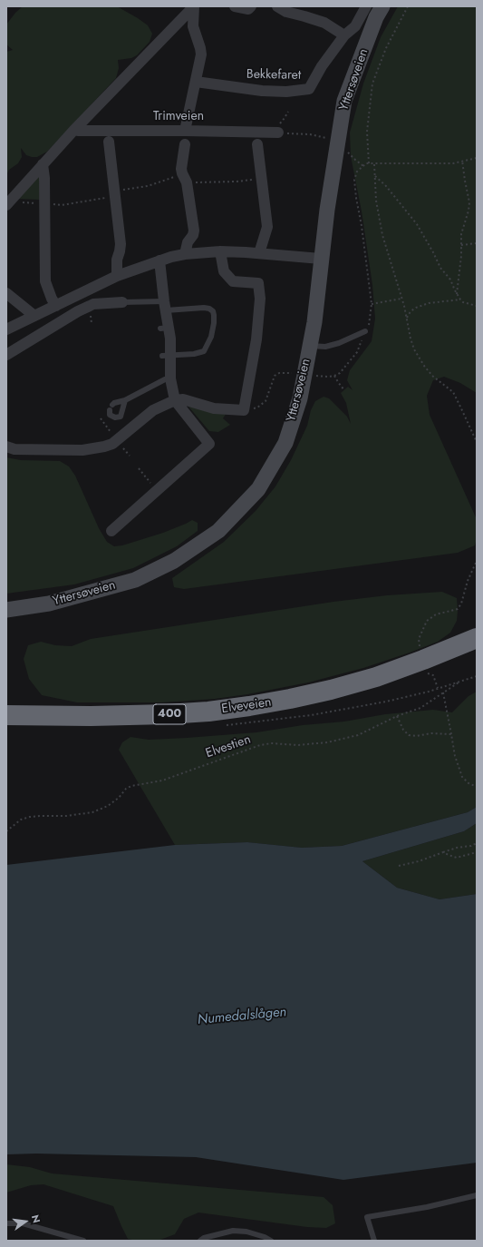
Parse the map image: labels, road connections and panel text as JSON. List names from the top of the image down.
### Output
{
  "streets": {
    "highway": ["Elveveien", "400"],
    "main road": ["Yttersøveien"],
    "street": ["Bekkefaret", "Trimveien"],
    "path": ["Elvestien"]
  },
  "water": ["Numedalslågen"],
  "north": "right"
}
